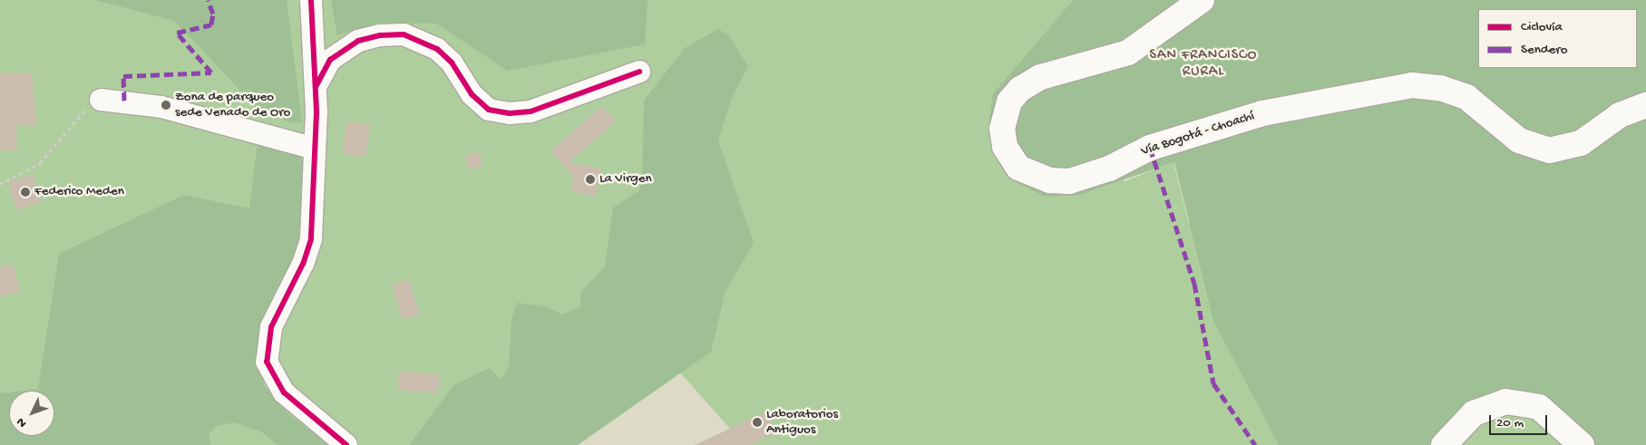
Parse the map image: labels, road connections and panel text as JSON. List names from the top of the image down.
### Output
{
  "streets": {
    "main road": ["Vía Bogotá - Choachí"]
  },
  "districts": ["SAN FRANCISCO RURAL"],
  "places": [
    "Zona de parqueo sede Venado de Oro",
    "La Virgen",
    "Federico Meden",
    "Laboratorios Antiguos"
  ],
  "legend": ["Ciclovía", "Sendero"],
  "scale_bar": "20 m",
  "north": "bottom left"
}
